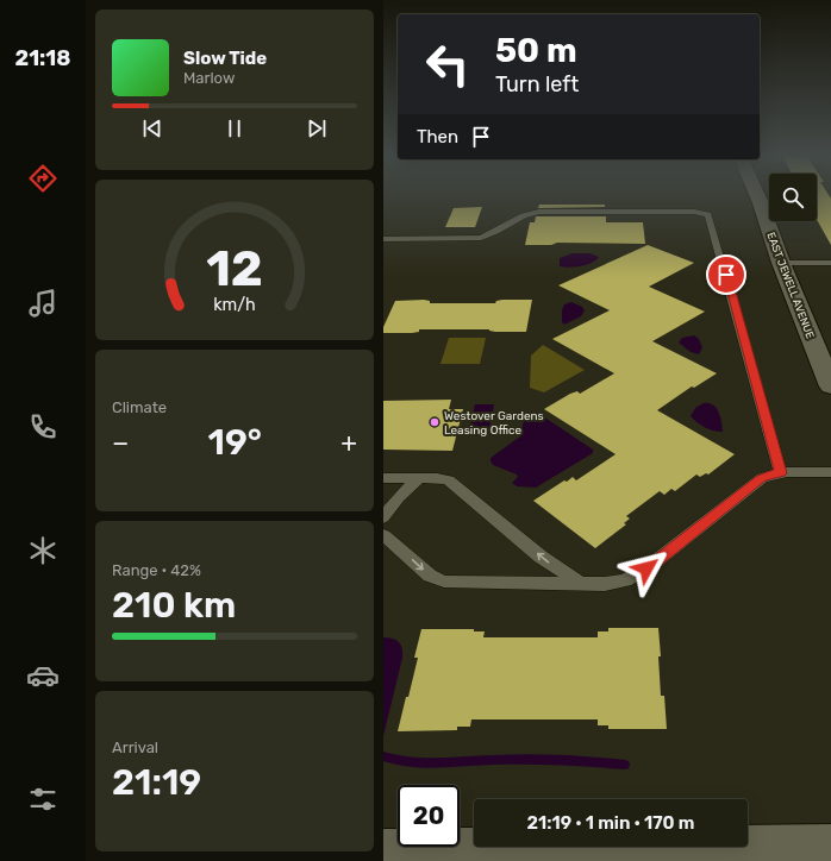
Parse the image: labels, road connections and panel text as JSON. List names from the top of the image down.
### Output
{
  "streets": {
    "street": ["EAST JEWELL AVENUE"]
  },
  "places": ["Westover Gardens Leasing Office"],
  "page": {
    "tabs": "21:18",
    "turn": ["50 m", "Turn left"],
    "song": ["Slow Tide", "Marlow"],
    "then": "Then",
    "tile": [
      "Climate",
      ["Range · 42%", "210 km"],
      ["Arrival", "21:19"]
    ],
    "heat": ["−", "19°", "+"],
    "limit": "20",
    "trip": "21:19 · 1 min · 170 m",
    "gauge": ["12", "km/h"]
  }
}
